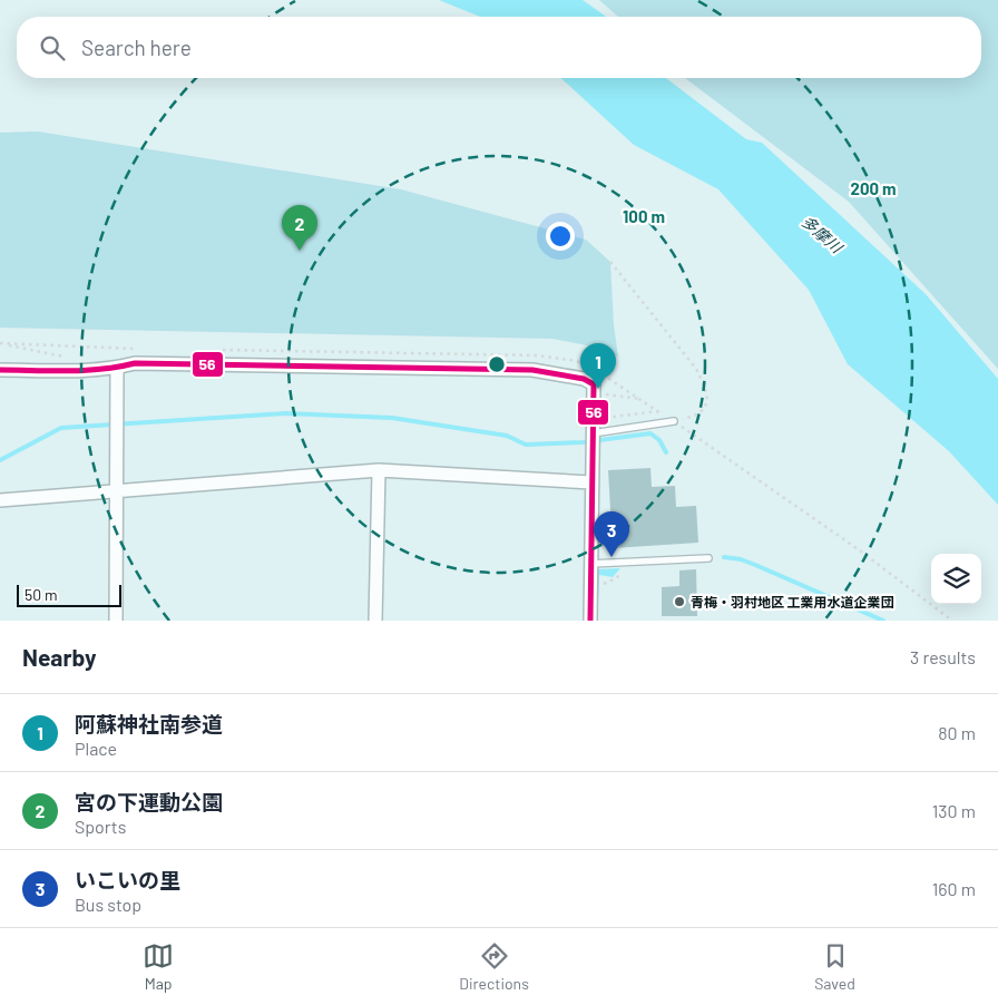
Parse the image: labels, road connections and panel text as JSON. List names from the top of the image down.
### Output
{
  "water": ["多摩川"],
  "places": ["青梅・羽村地区 工業用水道企業団"],
  "lines": ["transit line 56"],
  "scale_bar": "50 m",
  "page": {
    "search": "Search here",
    "pins": ["2", "1", "3"],
    "scale": "50 m",
    "heading": ["Nearby", "3 results"],
    "list": [
      {
        "mark": "1",
        "name": "阿蘇神社南参道",
        "note": "Place",
        "value": "80 m"
      },
      {
        "mark": "2",
        "name": "宮の下運動公園",
        "note": "Sports",
        "value": "130 m"
      },
      {
        "mark": "3",
        "name": "いこいの里",
        "note": "Bus stop",
        "value": "160 m"
      }
    ],
    "nav": ["Map", "Directions", "Saved"]
  },
  "rings": ["200 m", "100 m"]
}
